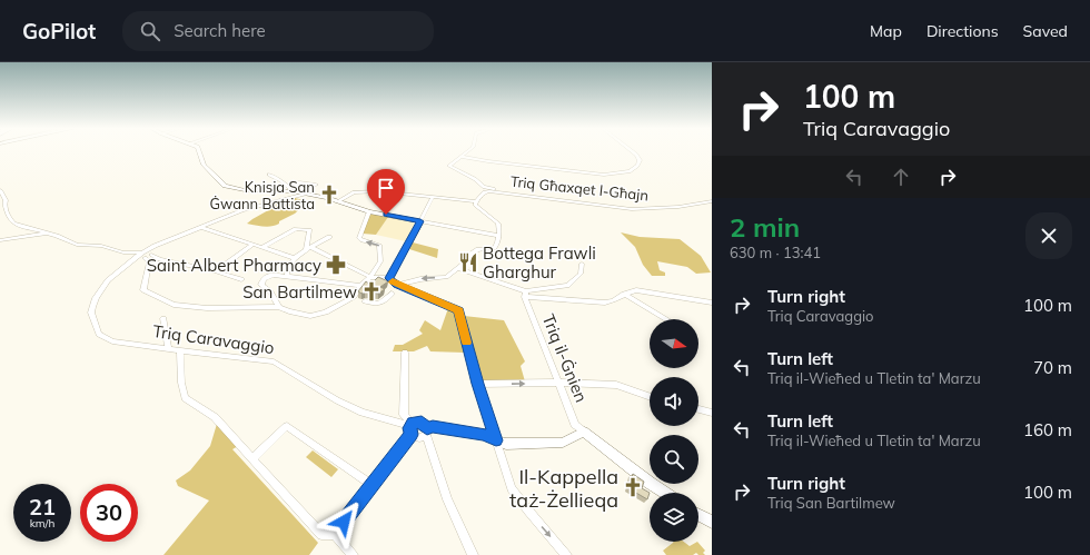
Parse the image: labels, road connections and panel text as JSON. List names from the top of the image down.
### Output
{
  "streets": {
    "street": ["Triq Għaxqet l-Għajn", "Triq Caravaggio", "Triq il-Ġnien"]
  },
  "places": {
    "church": ["Knisja San Ġwann Battista", "San Bartilmew", "Il-Kappella taż-Żellieqa"],
    "restaurant": ["Bottega Frawli Gharghur"],
    "pharmacy": ["Saint Albert Pharmacy"]
  },
  "north": "right",
  "page": {
    "header": "GoPilot",
    "search": "Search here",
    "nav": ["Map", "Directions", "Saved"],
    "turn": ["100 m", "Triq Caravaggio"],
    "heading": ["2 min", "630 m · 13:41"],
    "list": [
      {
        "name": "Turn right",
        "note": "Triq Caravaggio",
        "value": "100 m"
      },
      {
        "name": "Turn left",
        "note": "Triq il-Wieħed u Tletin ta' Marzu",
        "value": "70 m"
      },
      {
        "name": "Turn left",
        "note": "Triq il-Wieħed u Tletin ta' Marzu",
        "value": "160 m"
      },
      {
        "name": "Turn right",
        "note": "Triq San Bartilmew",
        "value": "100 m"
      }
    ],
    "speed": "21 km/h",
    "limit": "30"
  }
}
